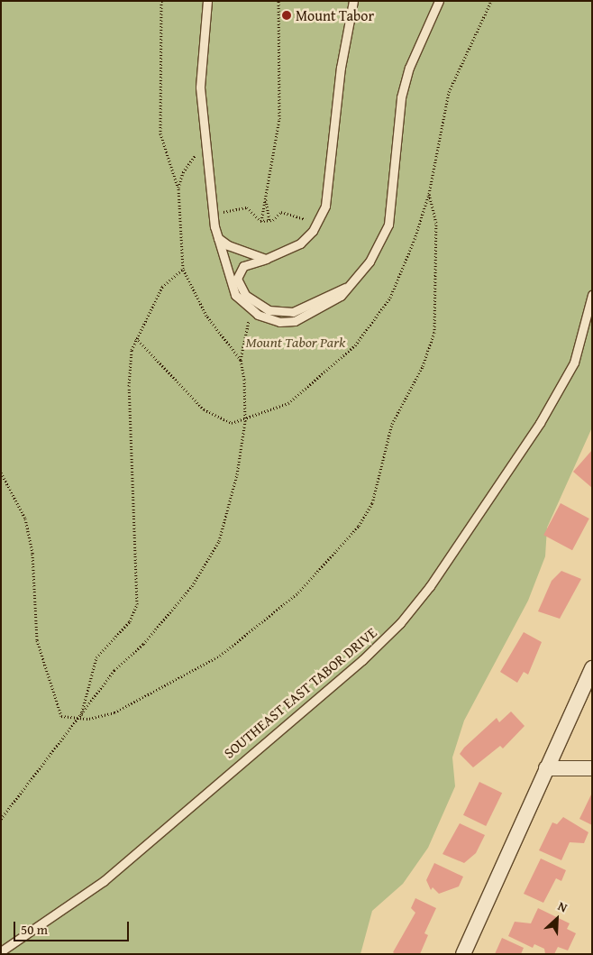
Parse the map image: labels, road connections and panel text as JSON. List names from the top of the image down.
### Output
{
  "streets": {
    "lane": ["SOUTHEAST EAST TABOR DRIVE"]
  },
  "parks": ["Mount Tabor Park"],
  "places": ["Mount Tabor"],
  "scale_bar": "50 m",
  "north": "top right"
}
